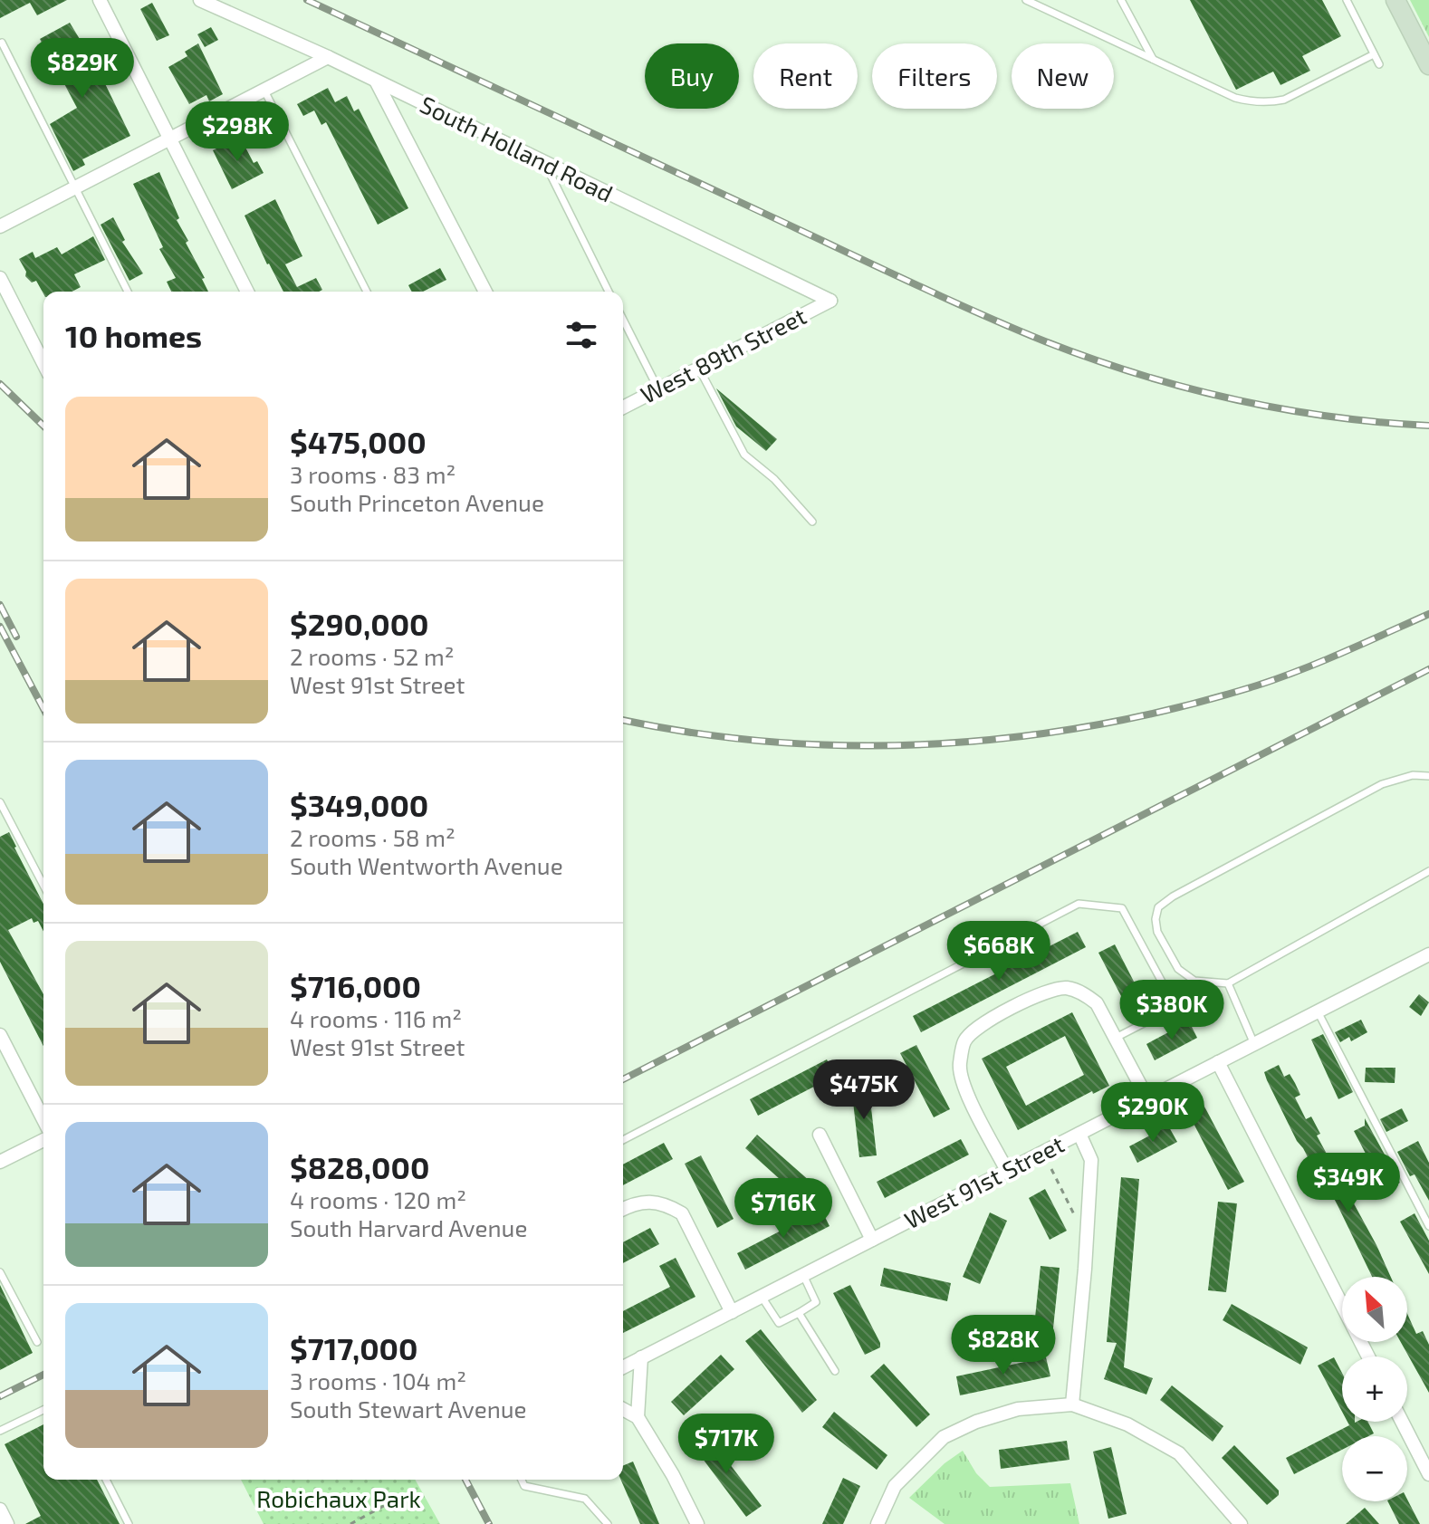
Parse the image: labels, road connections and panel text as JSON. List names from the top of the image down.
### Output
{
  "streets": {
    "street": ["South Holland Road", "West 89th Street", "West 91st Street"]
  },
  "crossings": [
    ["South Holland Road", "West 89th Street"]
  ],
  "parks": ["Robichaux Park"],
  "north": "top left",
  "page": {
    "price": [
      "$829K",
      "$298K",
      "$668K",
      "$380K",
      "$475K",
      "$290K",
      "$349K",
      "$716K",
      "$828K",
      "$717K"
    ],
    "chip": [
      "Buy",
      "Rent",
      "Filters",
      "New"
    ],
    "heading": "10 homes",
    "list": [
      {
        "name": "$475,000",
        "note": "3 rooms · 83 m² · South Princeton Avenue"
      },
      {
        "name": "$290,000",
        "note": "2 rooms · 52 m² · West 91st Street"
      },
      {
        "name": "$349,000",
        "note": "2 rooms · 58 m² · South Wentworth Avenue"
      },
      {
        "name": "$716,000",
        "note": "4 rooms · 116 m² · West 91st Street"
      },
      {
        "name": "$828,000",
        "note": "4 rooms · 120 m² · South Harvard Avenue"
      },
      {
        "name": "$717,000",
        "note": "3 rooms · 104 m² · South Stewart Avenue"
      }
    ],
    "map_buttons": ["+", "−"]
  }
}
